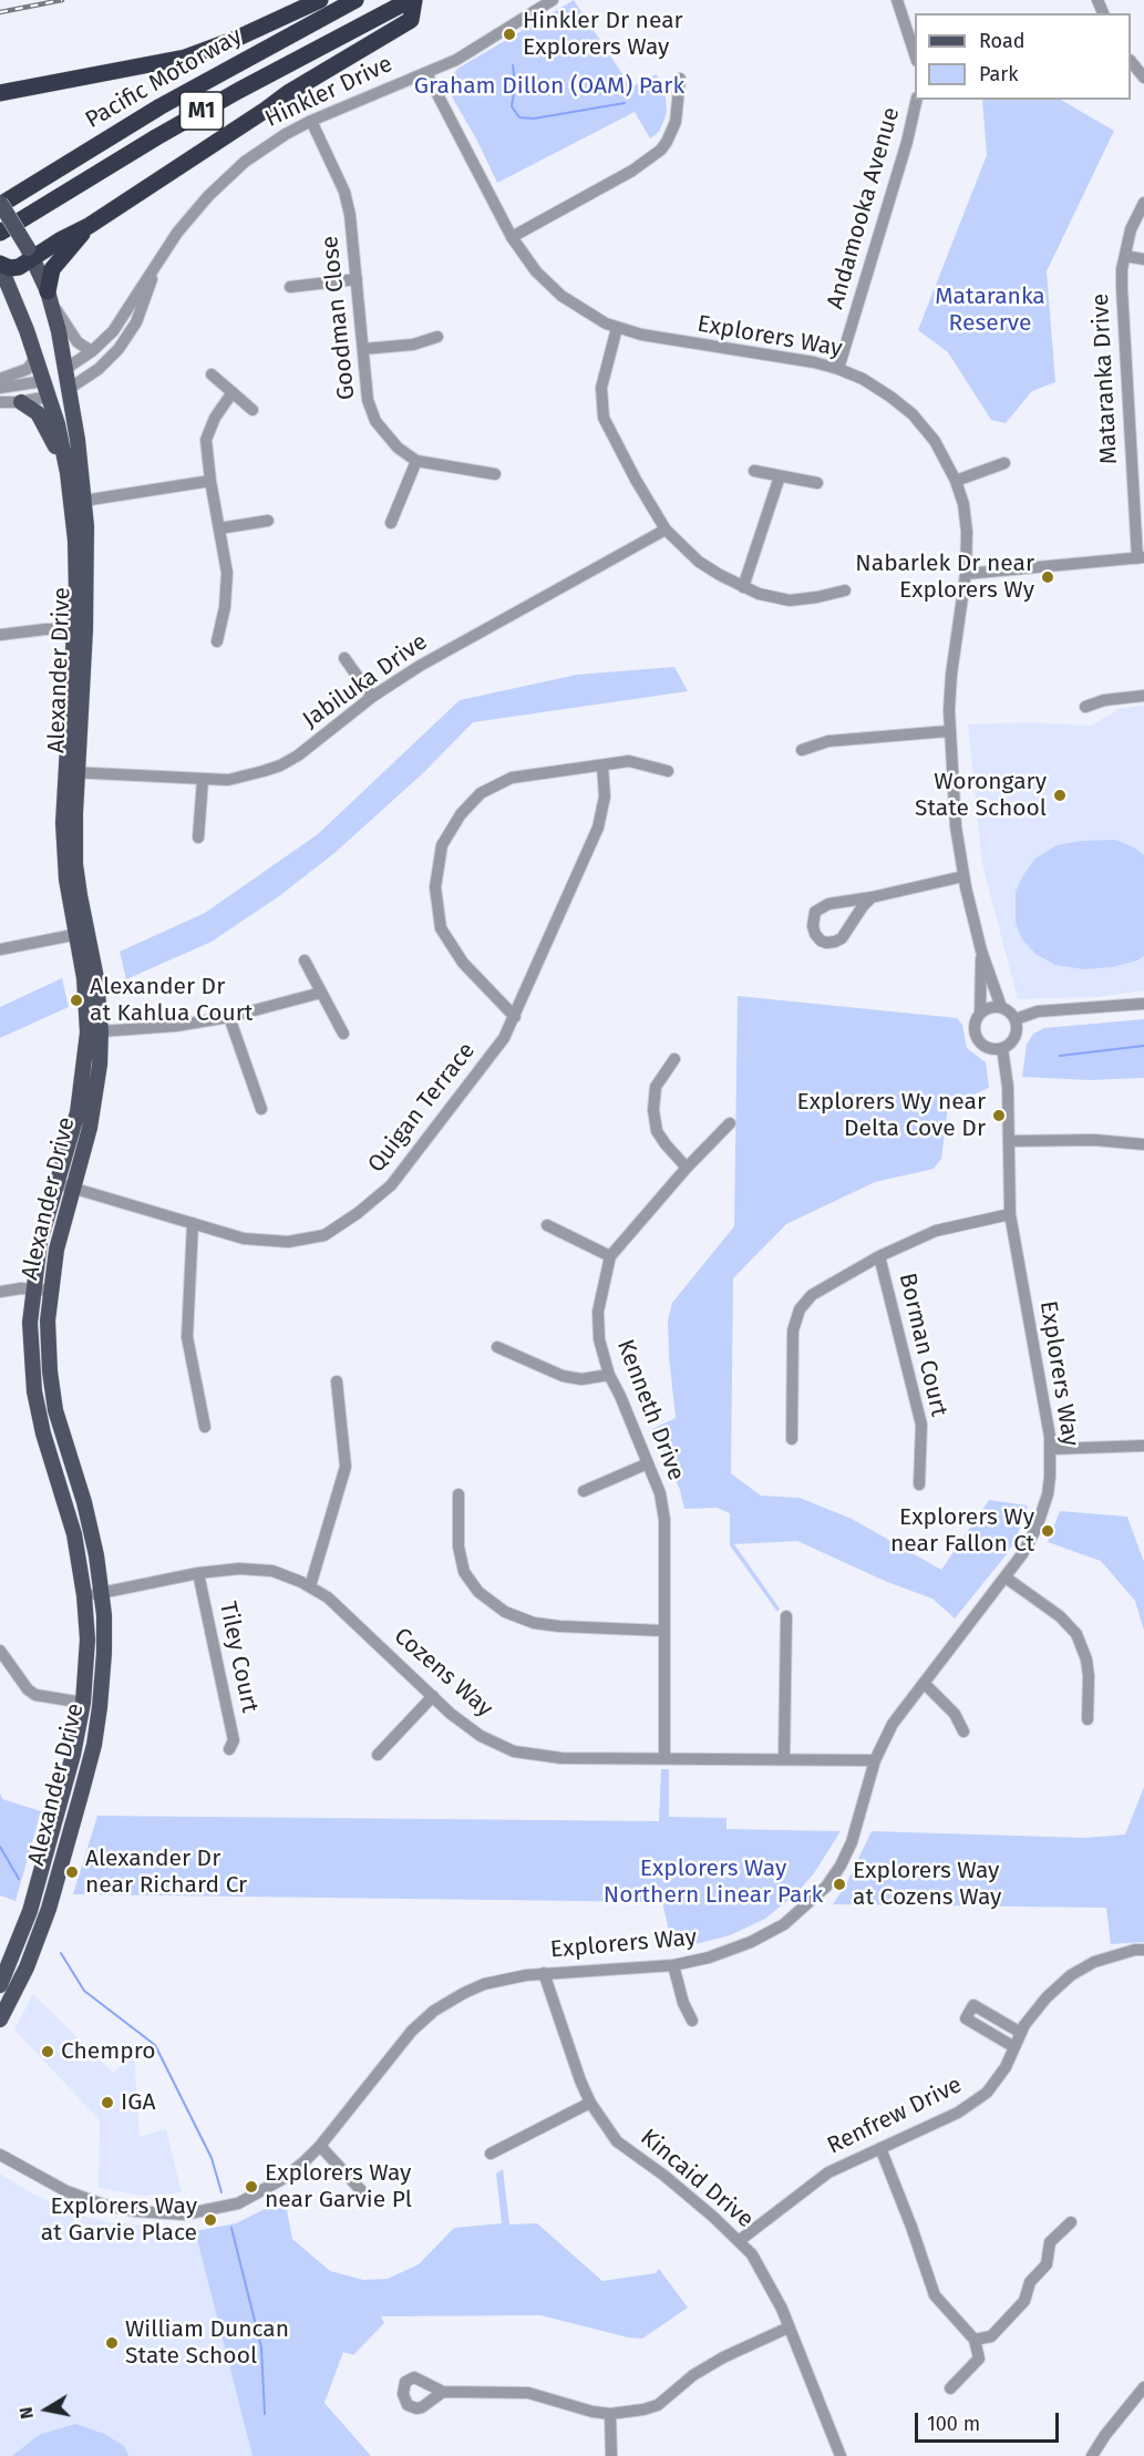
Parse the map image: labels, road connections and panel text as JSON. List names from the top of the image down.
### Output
{
  "streets": {
    "highway": ["Pacific Motorway", "M1"],
    "main road": ["Hinkler Drive", "Alexander Drive"],
    "street": [
      "Andamooka Avenue",
      "Goodman Close",
      "Explorers Way",
      "Mataranka Drive",
      "Jabiluka Drive",
      "Quigan Terrace",
      "Borman Court",
      "Kenneth Drive",
      "Tiley Court",
      "Cozens Way",
      "Renfrew Drive",
      "Kincaid Drive"
    ]
  },
  "crossings": [
    ["Pacific Motorway", "Alexander Drive"],
    ["Hinkler Drive", "Goodman Close"],
    ["Hinkler Drive", "Explorers Way"],
    ["Hinkler Drive", "Alexander Drive"],
    ["Andamooka Avenue", "Explorers Way"],
    ["Explorers Way", "Cozens Way"],
    ["Explorers Way", "Kincaid Drive"],
    ["Alexander Drive", "Jabiluka Drive"],
    ["Alexander Drive", "Quigan Terrace"],
    ["Alexander Drive", "Cozens Way"],
    ["Kenneth Drive", "Cozens Way"],
    ["Tiley Court", "Cozens Way"],
    ["Renfrew Drive", "Kincaid Drive"]
  ],
  "parks": ["Graham Dillon (OAM) Park", "Mataranka Reserve", "Explorers Way Northern Linear Park"],
  "places": [
    "Hinkler Dr near Explorers Way",
    "Nabarlek Dr near Explorers Wy",
    "Worongary State School",
    "Alexander Dr at Kahlua Court",
    "Explorers Wy near Delta Cove Dr",
    "Explorers Wy near Fallon Ct",
    "Alexander Dr near Richard Cr",
    "Explorers Way at Cozens Way",
    "Chempro",
    "IGA",
    "Explorers Way near Garvie Pl",
    "Explorers Way at Garvie Place",
    "William Duncan State School"
  ],
  "legend": ["Road", "Park"],
  "scale_bar": "100 m",
  "north": "left"
}
